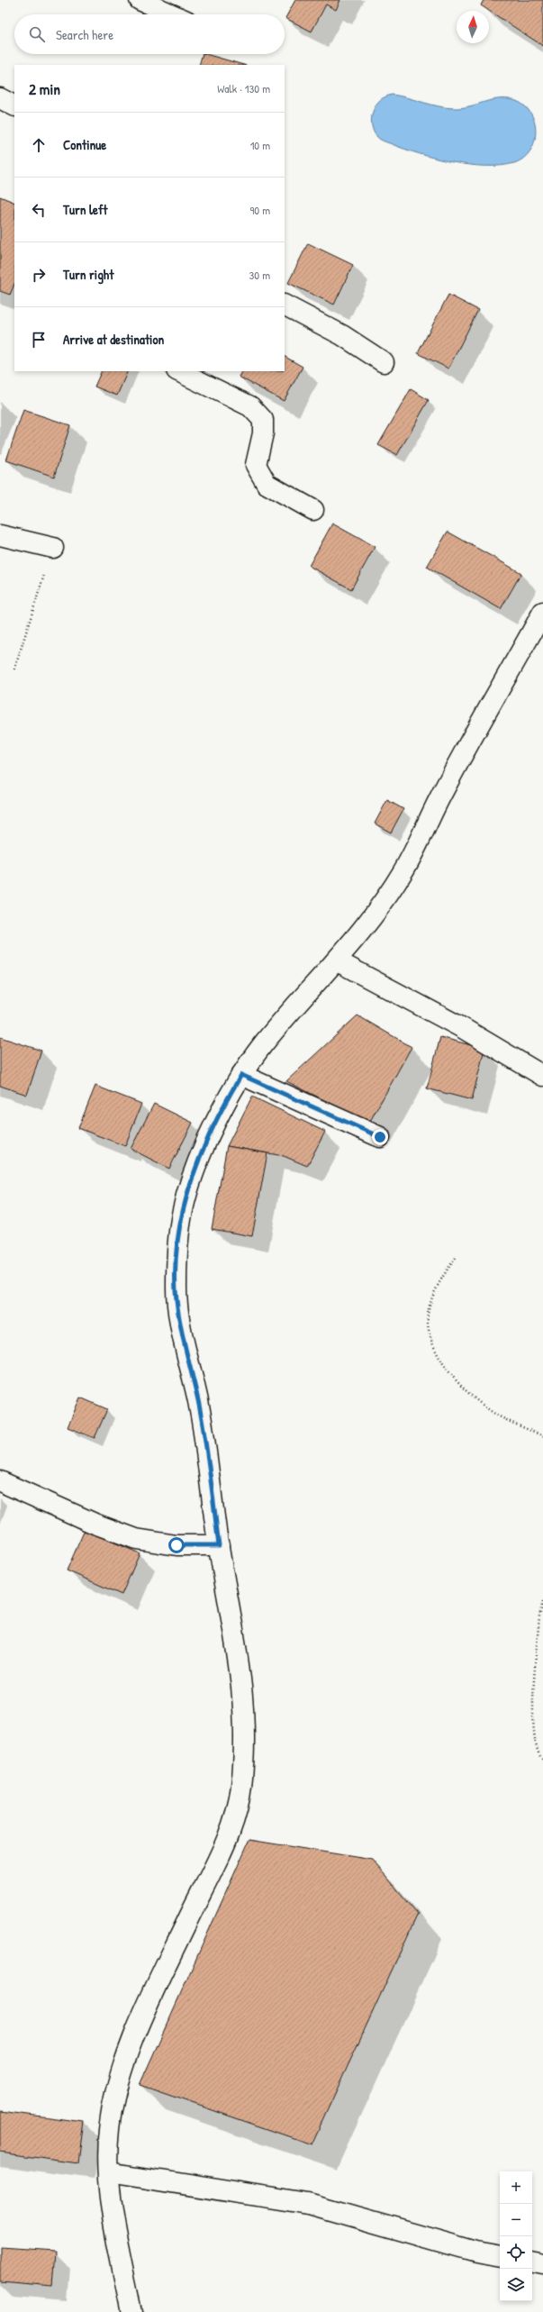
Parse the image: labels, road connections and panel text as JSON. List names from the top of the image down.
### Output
{
  "north": "top",
  "page": {
    "search": "Search here",
    "heading": ["2 min", "Walk · 130 m"],
    "list": [
      ["Continue", "10 m"],
      ["Turn left", "90 m"],
      ["Turn right", "30 m"],
      "Arrive at destination"
    ],
    "map_buttons": ["+", "−"]
  }
}
